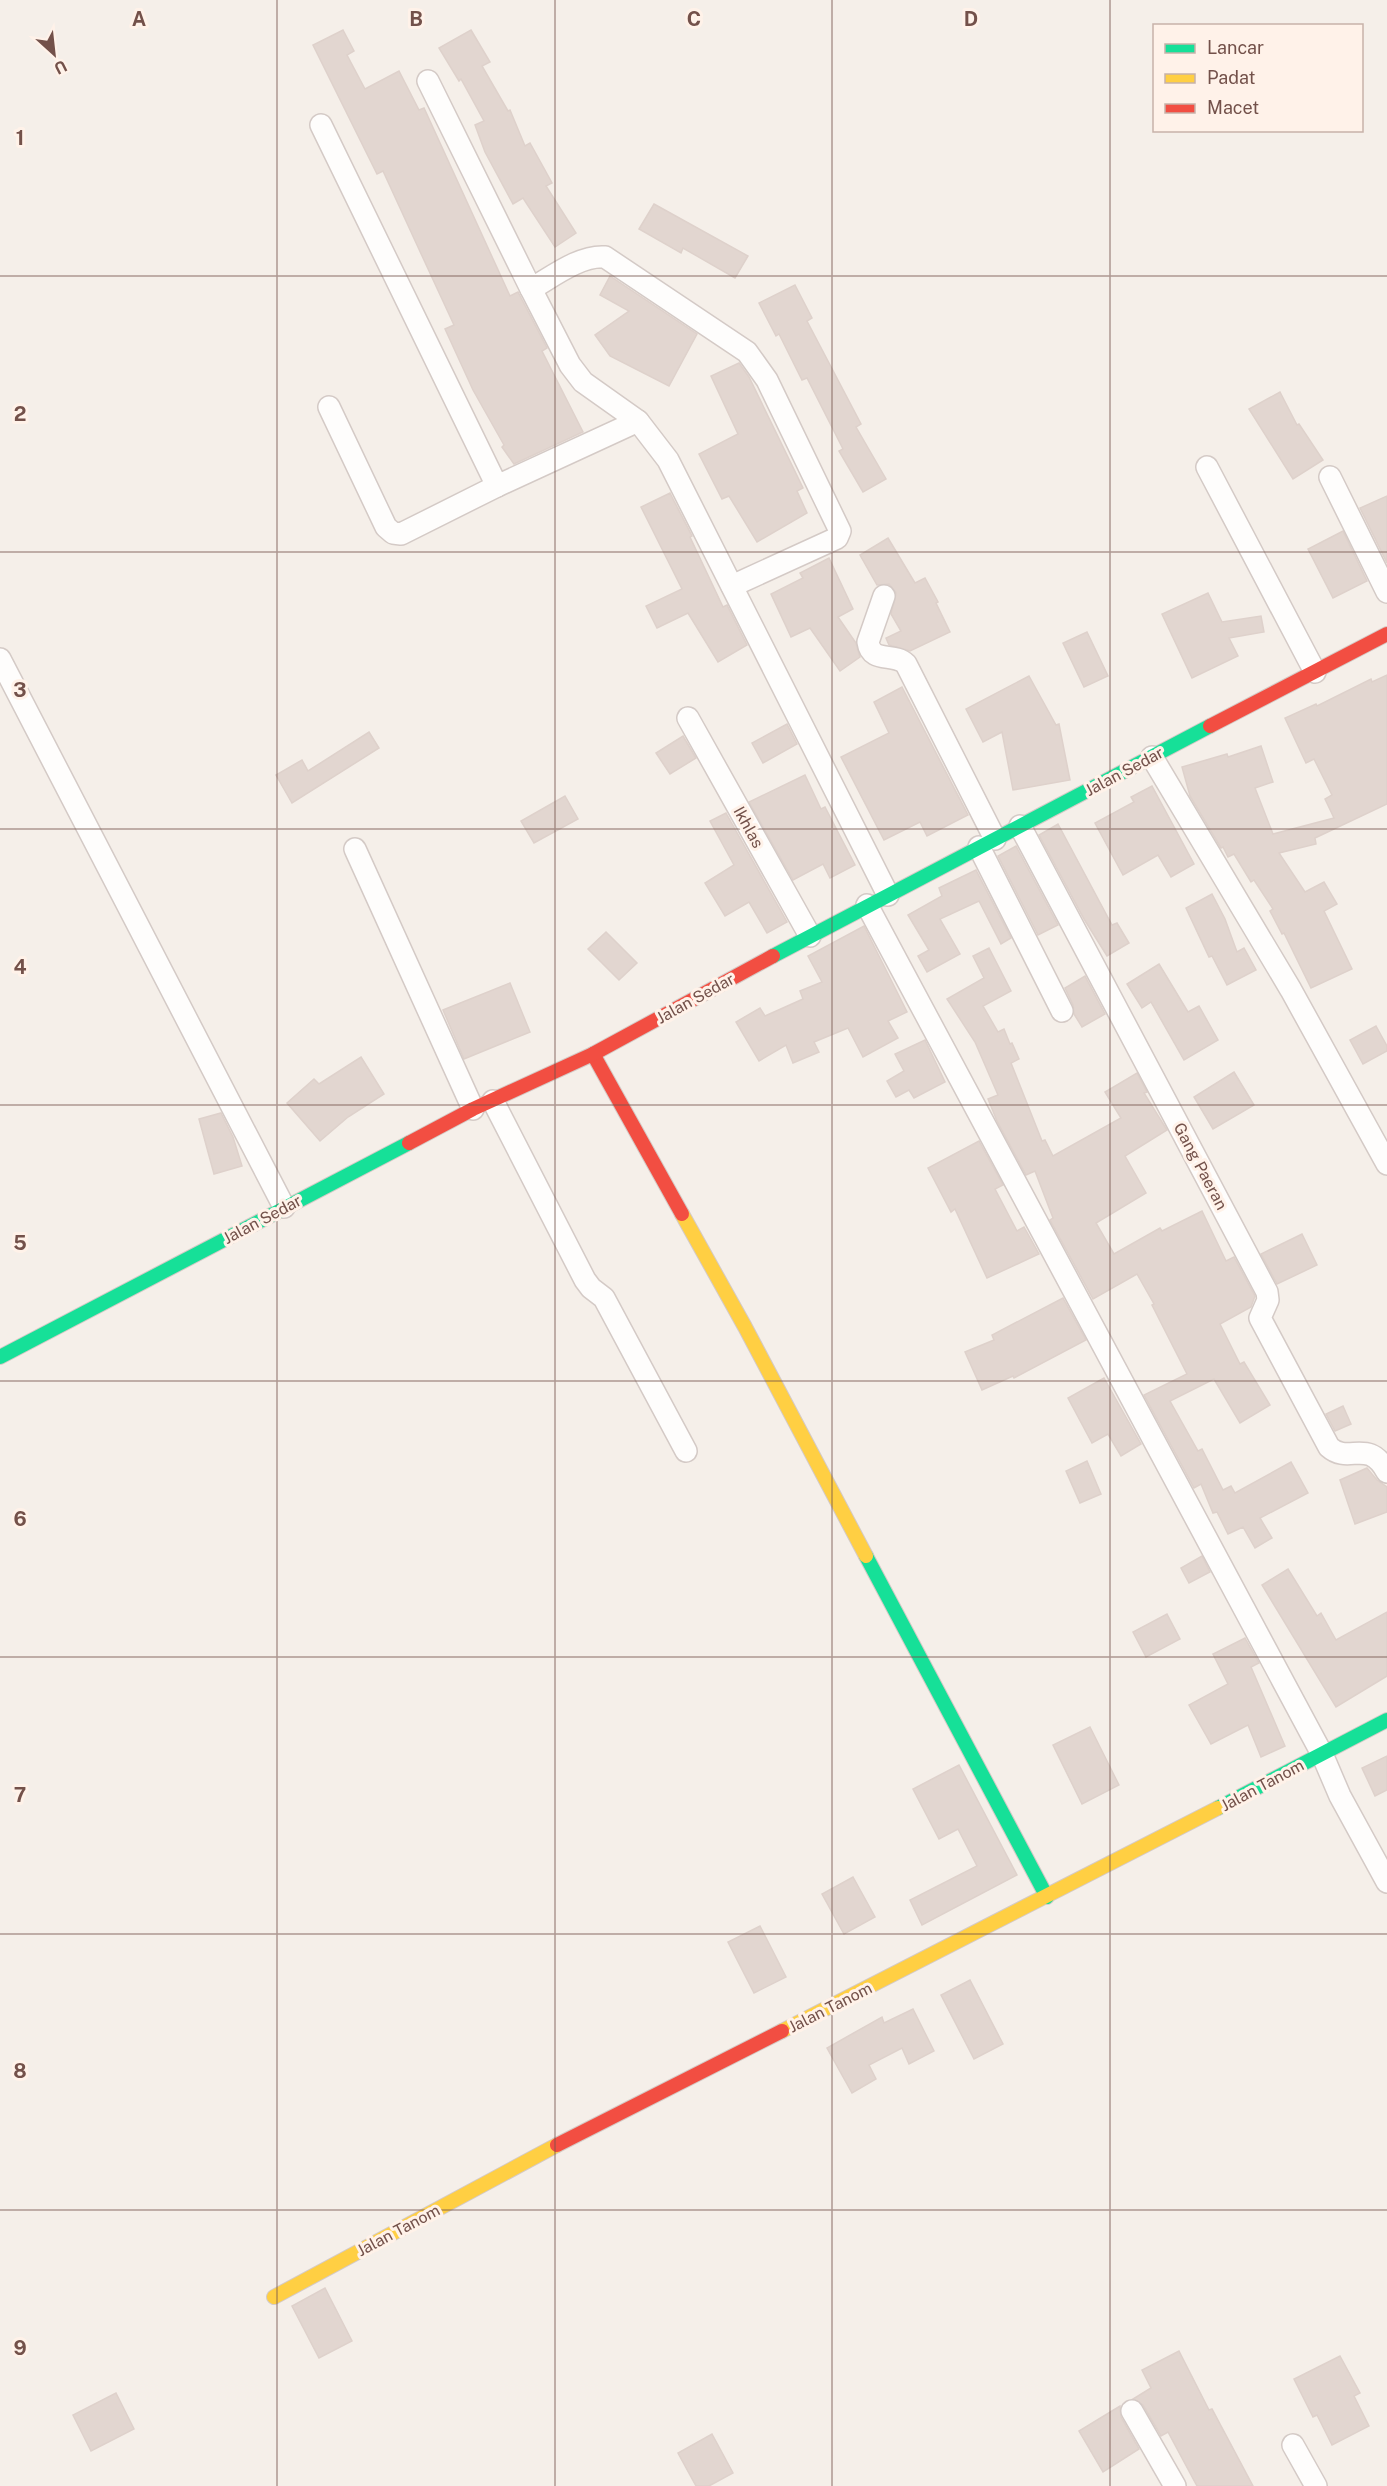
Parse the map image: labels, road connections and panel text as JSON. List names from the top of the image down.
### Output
{
  "streets": {
    "street": [
      "Jalan Sedar",
      "Ikhlas",
      "Gang Paeran",
      "Jalan Tanom"
    ]
  },
  "crossings": [
    ["Jalan Sedar", "Ikhlas"],
    ["Jalan Sedar", "Gang Paeran"]
  ],
  "legend": ["Lancar", "Padat", "Macet"],
  "north": "bottom right",
  "grid": {
    "columns": [
      "A",
      "B",
      "C",
      "D"
    ],
    "rows": [
      "1",
      "2",
      "3",
      "4",
      "5",
      "6",
      "7",
      "8",
      "9"
    ]
  }
}
